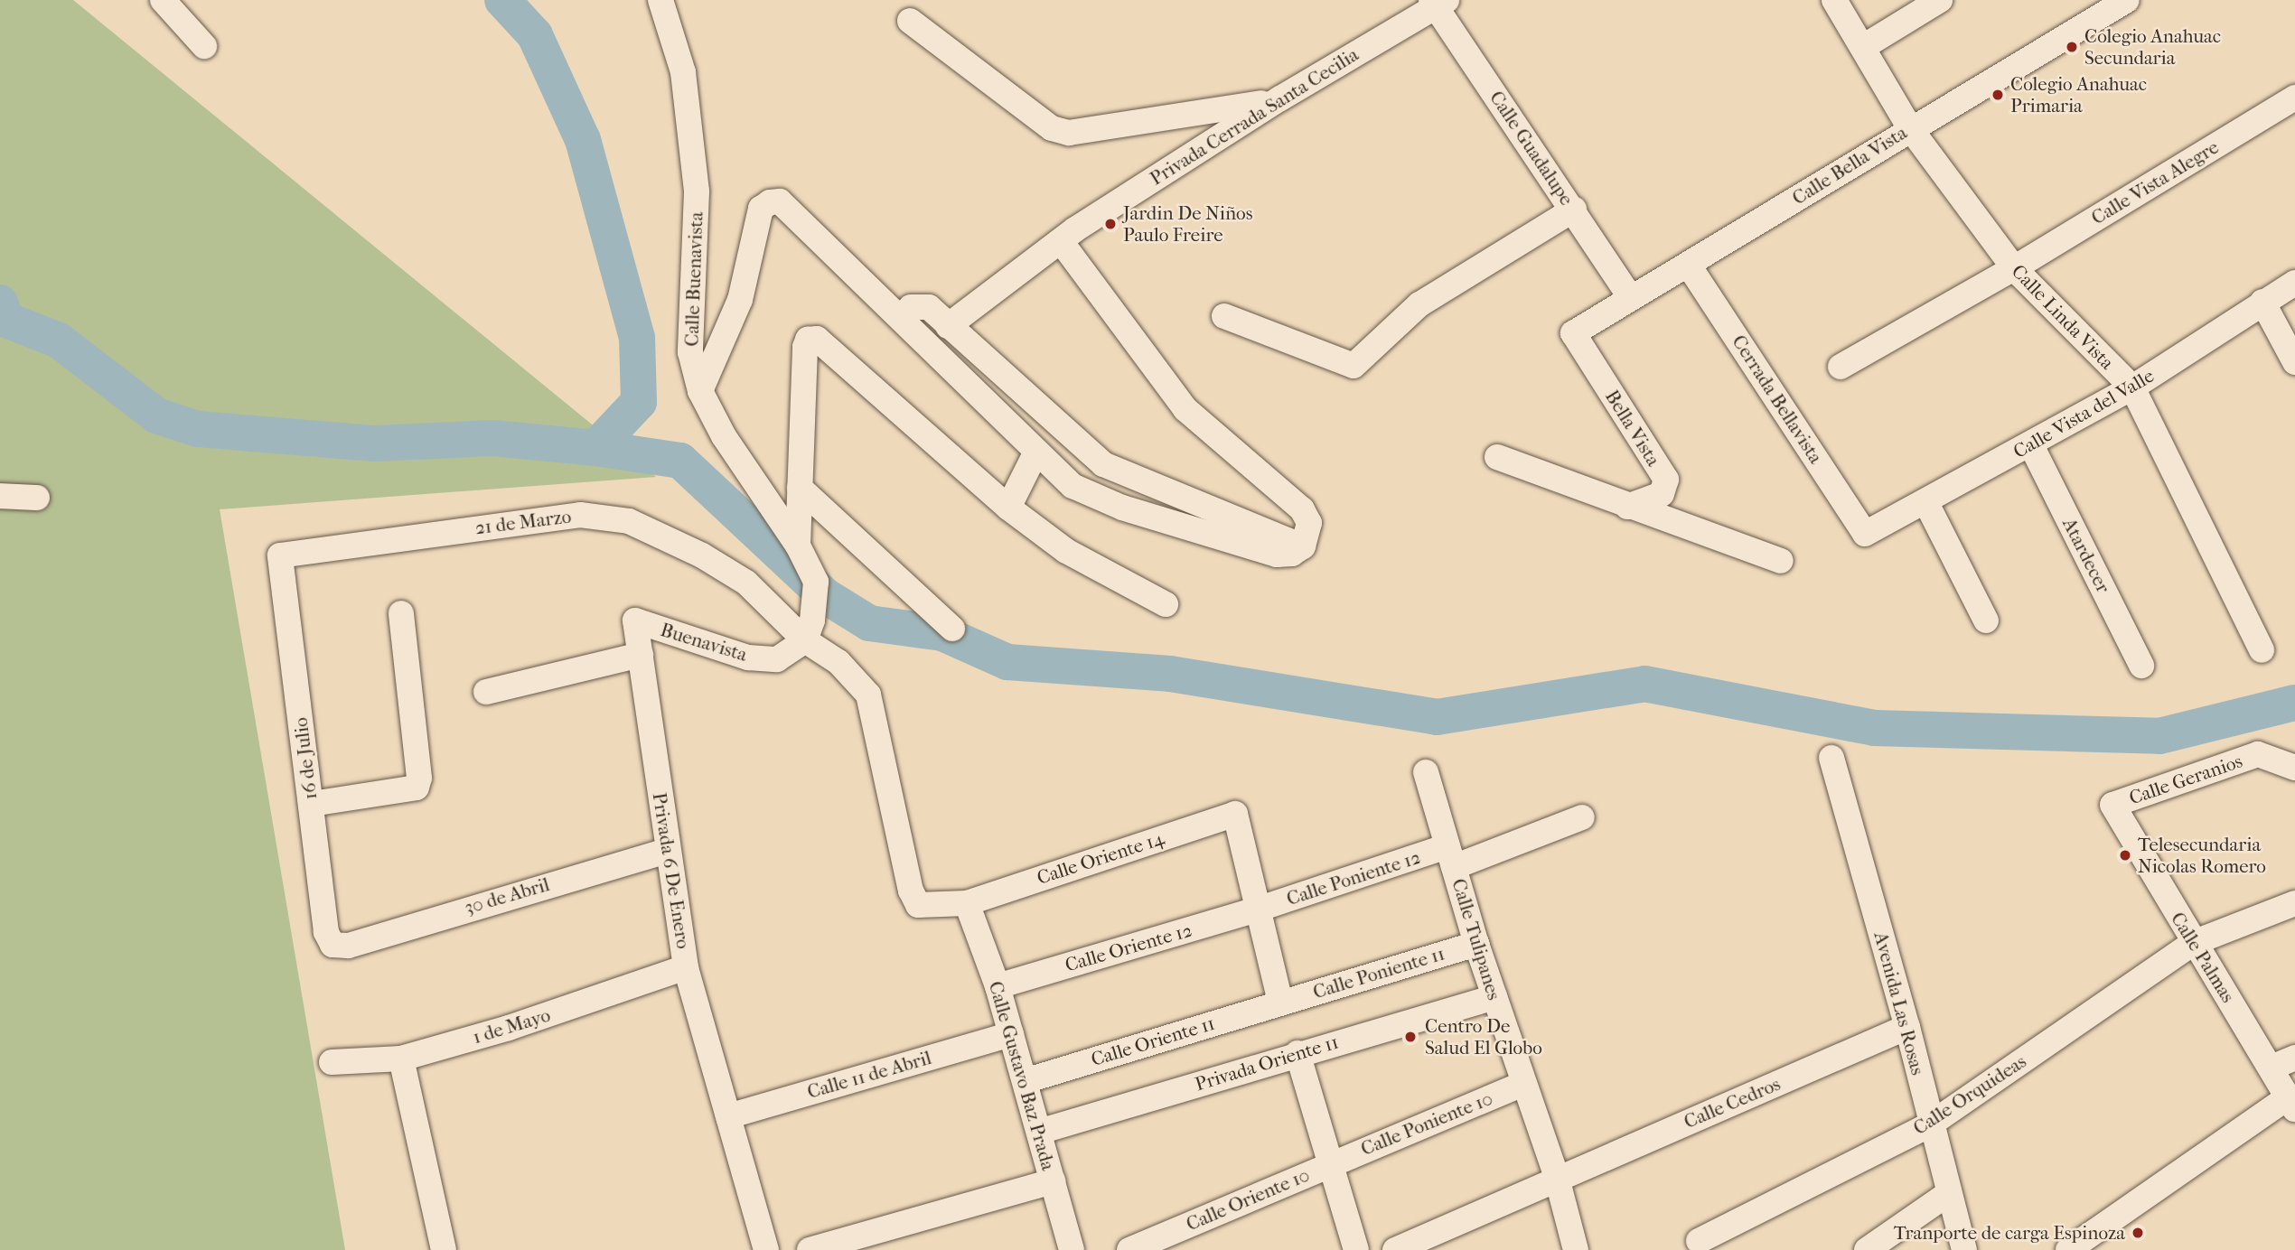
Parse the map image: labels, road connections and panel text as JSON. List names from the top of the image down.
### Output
{
  "streets": {
    "street": [
      "Privada Cerrada Santa Cecilia",
      "Calle Guadalupe",
      "Calle Bella Vista",
      "Calle Vista Alegre",
      "Calle Buenavista",
      "Calle Linda Vista",
      "Cerrada Bellavista",
      "Calle Vista del Valle",
      "Bella Vista",
      "21 de Marzo",
      "Atardecer",
      "Buenavista",
      "16 de Julio",
      "Calle Geranios",
      "Calle Oriente 14",
      "Privada 6 De Enero",
      "Calle Poniente 12",
      "30 de Abril",
      "Calle Tulipanes",
      "Calle Oriente 12",
      "Calle Palmas",
      "Calle Poniente 11",
      "Avenida Las Rosas",
      "1 de Mayo",
      "Calle Oriente 11",
      "Privada Oriente 11",
      "Calle 11 de Abril",
      "Calle Gustavo Baz Prada",
      "Calle Orquideas",
      "Calle Cedros",
      "Calle Poniente 10",
      "Calle Oriente 10"
    ]
  },
  "crossings": [
    ["Privada Cerrada Santa Cecilia", "Calle Guadalupe"],
    ["Calle Guadalupe", "Calle Bella Vista"],
    ["Calle Bella Vista", "Calle Linda Vista"],
    ["Calle Bella Vista", "Cerrada Bellavista"],
    ["Calle Bella Vista", "Bella Vista"],
    ["Calle Vista Alegre", "Calle Linda Vista"],
    ["Calle Buenavista", "21 de Marzo"],
    ["Calle Buenavista", "Buenavista"],
    ["Calle Buenavista", "Calle Oriente 14"],
    ["Calle Linda Vista", "Calle Vista del Valle"],
    ["Cerrada Bellavista", "Calle Vista del Valle"],
    ["Calle Vista del Valle", "Atardecer"],
    ["21 de Marzo", "Buenavista"],
    ["21 de Marzo", "16 de Julio"],
    ["21 de Marzo", "Calle Oriente 14"],
    ["Buenavista", "Calle Oriente 14"],
    ["Buenavista", "Privada 6 De Enero"],
    ["16 de Julio", "30 de Abril"],
    ["Calle Geranios", "Calle Palmas"],
    ["Calle Oriente 14", "Calle Poniente 12"],
    ["Calle Oriente 14", "Calle Oriente 12"],
    ["Calle Oriente 14", "Calle Gustavo Baz Prada"],
    ["Privada 6 De Enero", "30 de Abril"],
    ["Privada 6 De Enero", "1 de Mayo"],
    ["Privada 6 De Enero", "Calle 11 de Abril"],
    ["Calle Poniente 12", "Calle Tulipanes"],
    ["Calle Poniente 12", "Calle Oriente 12"],
    ["Calle Tulipanes", "Calle Poniente 11"],
    ["Calle Tulipanes", "Privada Oriente 11"],
    ["Calle Tulipanes", "Calle Cedros"],
    ["Calle Tulipanes", "Calle Poniente 10"],
    ["Calle Oriente 12", "Calle Gustavo Baz Prada"],
    ["Calle Palmas", "Calle Orquideas"],
    ["Calle Poniente 11", "Calle Oriente 11"],
    ["Avenida Las Rosas", "Calle Orquideas"],
    ["Avenida Las Rosas", "Calle Cedros"],
    ["Calle Oriente 11", "Calle Gustavo Baz Prada"],
    ["Privada Oriente 11", "Calle Gustavo Baz Prada"],
    ["Calle 11 de Abril", "Calle Gustavo Baz Prada"],
    ["Calle Poniente 10", "Calle Oriente 10"]
  ],
  "places": [
    "Colegio Anahuac Secundaria",
    "Colegio Anahuac Primaria",
    "Jardin De Niños Paulo Freire",
    "Telesecundaria Nicolas Romero",
    "Centro De Salud El Globo",
    "Tranporte de carga Espinoza"
  ]
}
